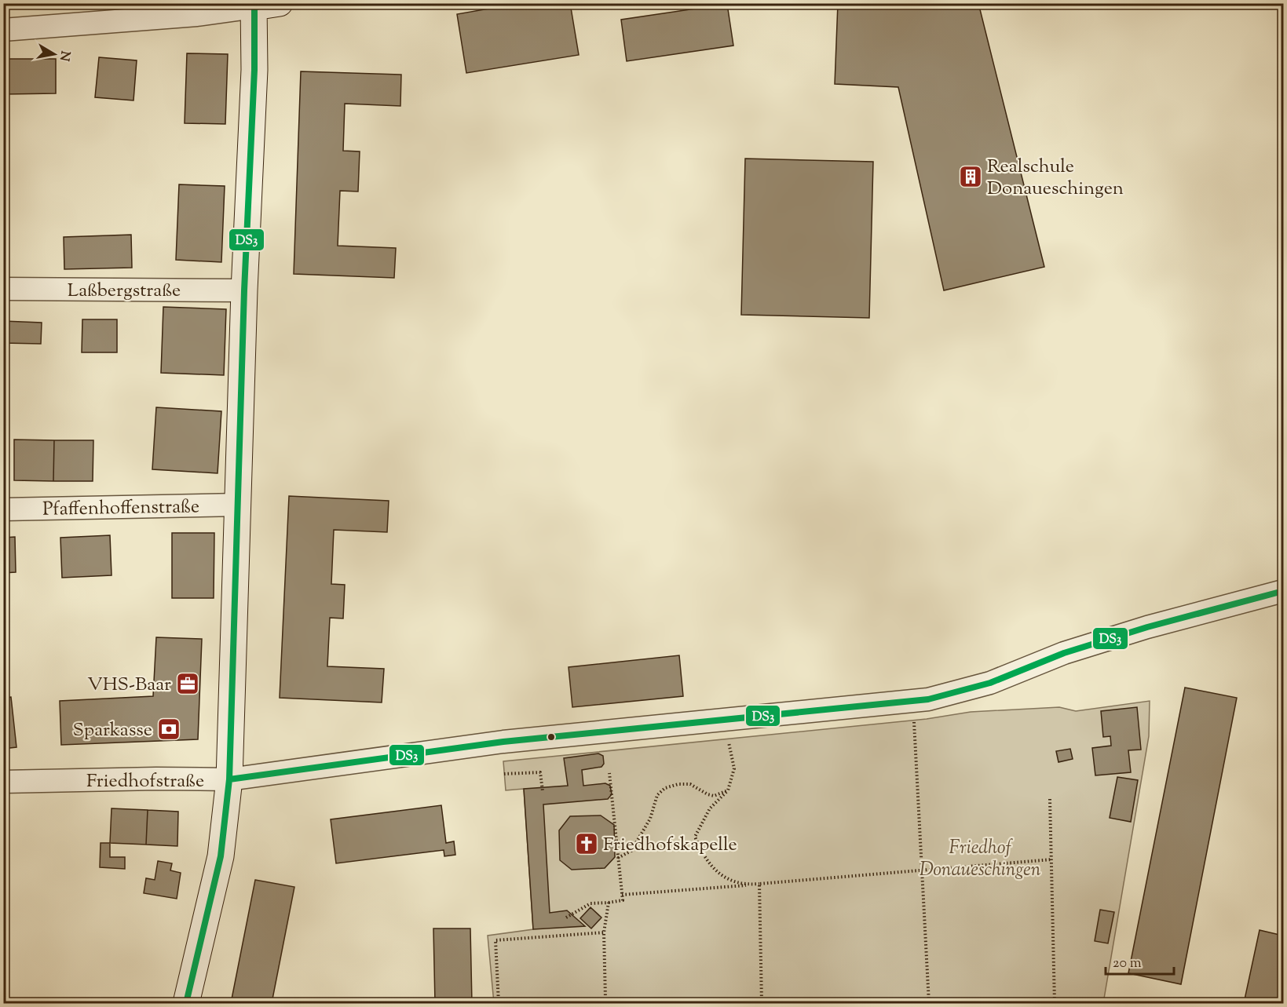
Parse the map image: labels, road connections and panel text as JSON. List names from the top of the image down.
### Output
{
  "streets": {
    "street": ["Laßbergstraße", "Pfaffenhoffenstraße", "Friedhofstraße"]
  },
  "parks": ["Friedhof Donaueschingen"],
  "places": {
    "building": ["Realschule Donaueschingen"],
    "office": ["VHS-Baar"],
    "bank": ["Sparkasse"],
    "church": ["Friedhofskapelle"]
  },
  "lines": ["transit line DS3"],
  "scale_bar": "20 m",
  "north": "right"
}
